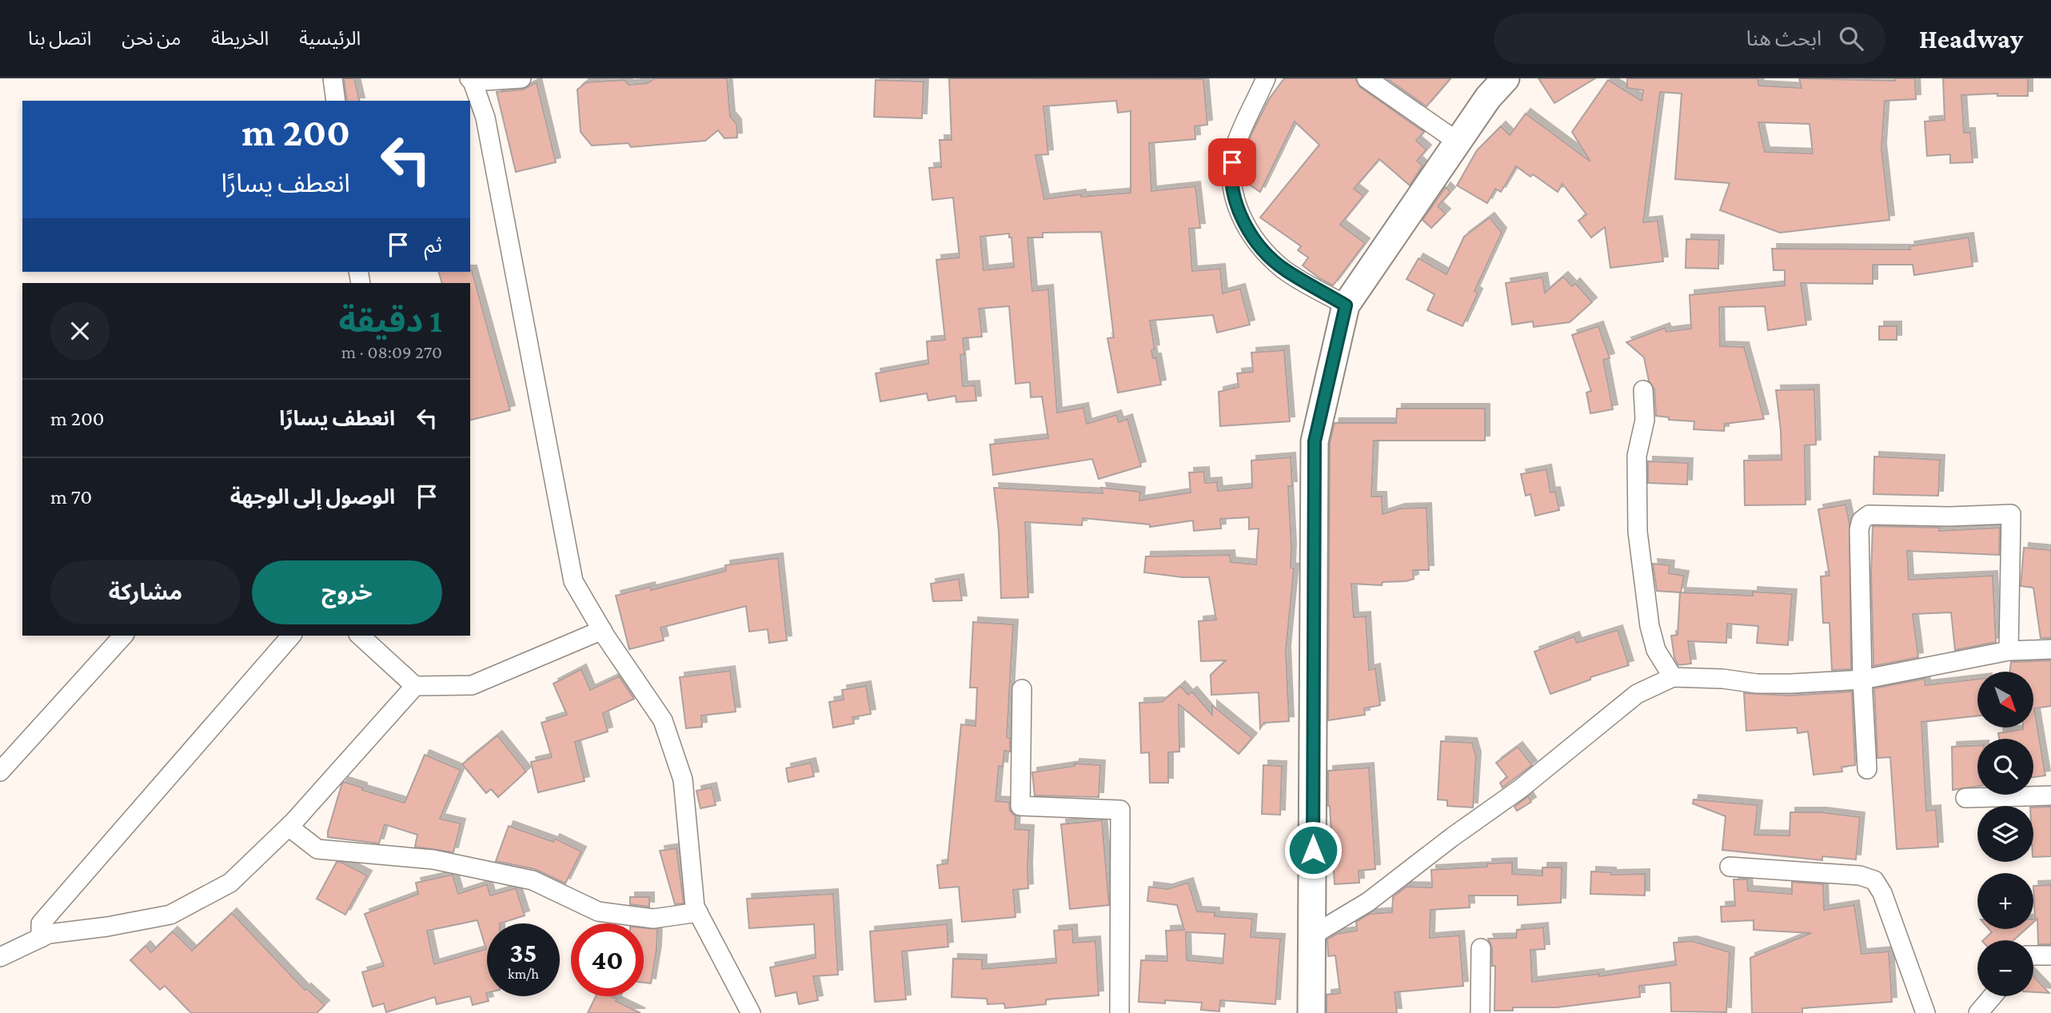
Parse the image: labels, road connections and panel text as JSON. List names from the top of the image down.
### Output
{
  "north": "bottom right",
  "page": {
    "header": "Headway",
    "search": "ابحث هنا",
    "nav": [
      "الرئيسية",
      "الخريطة",
      "من نحن",
      "اتصل بنا"
    ],
    "turn": ["200 m", "انعطف يسارًا"],
    "then": "ثم",
    "heading": ["1 دقيقة", "270 m · 08:09"],
    "list": [
      {
        "name": "انعطف يسارًا",
        "value": "200 m"
      },
      {
        "name": "الوصول إلى الوجهة",
        "value": "70 m"
      }
    ],
    "buttons": ["خروج", "مشاركة"],
    "map_buttons": ["+", "−"],
    "speed": "35 km/h",
    "limit": "40"
  }
}
